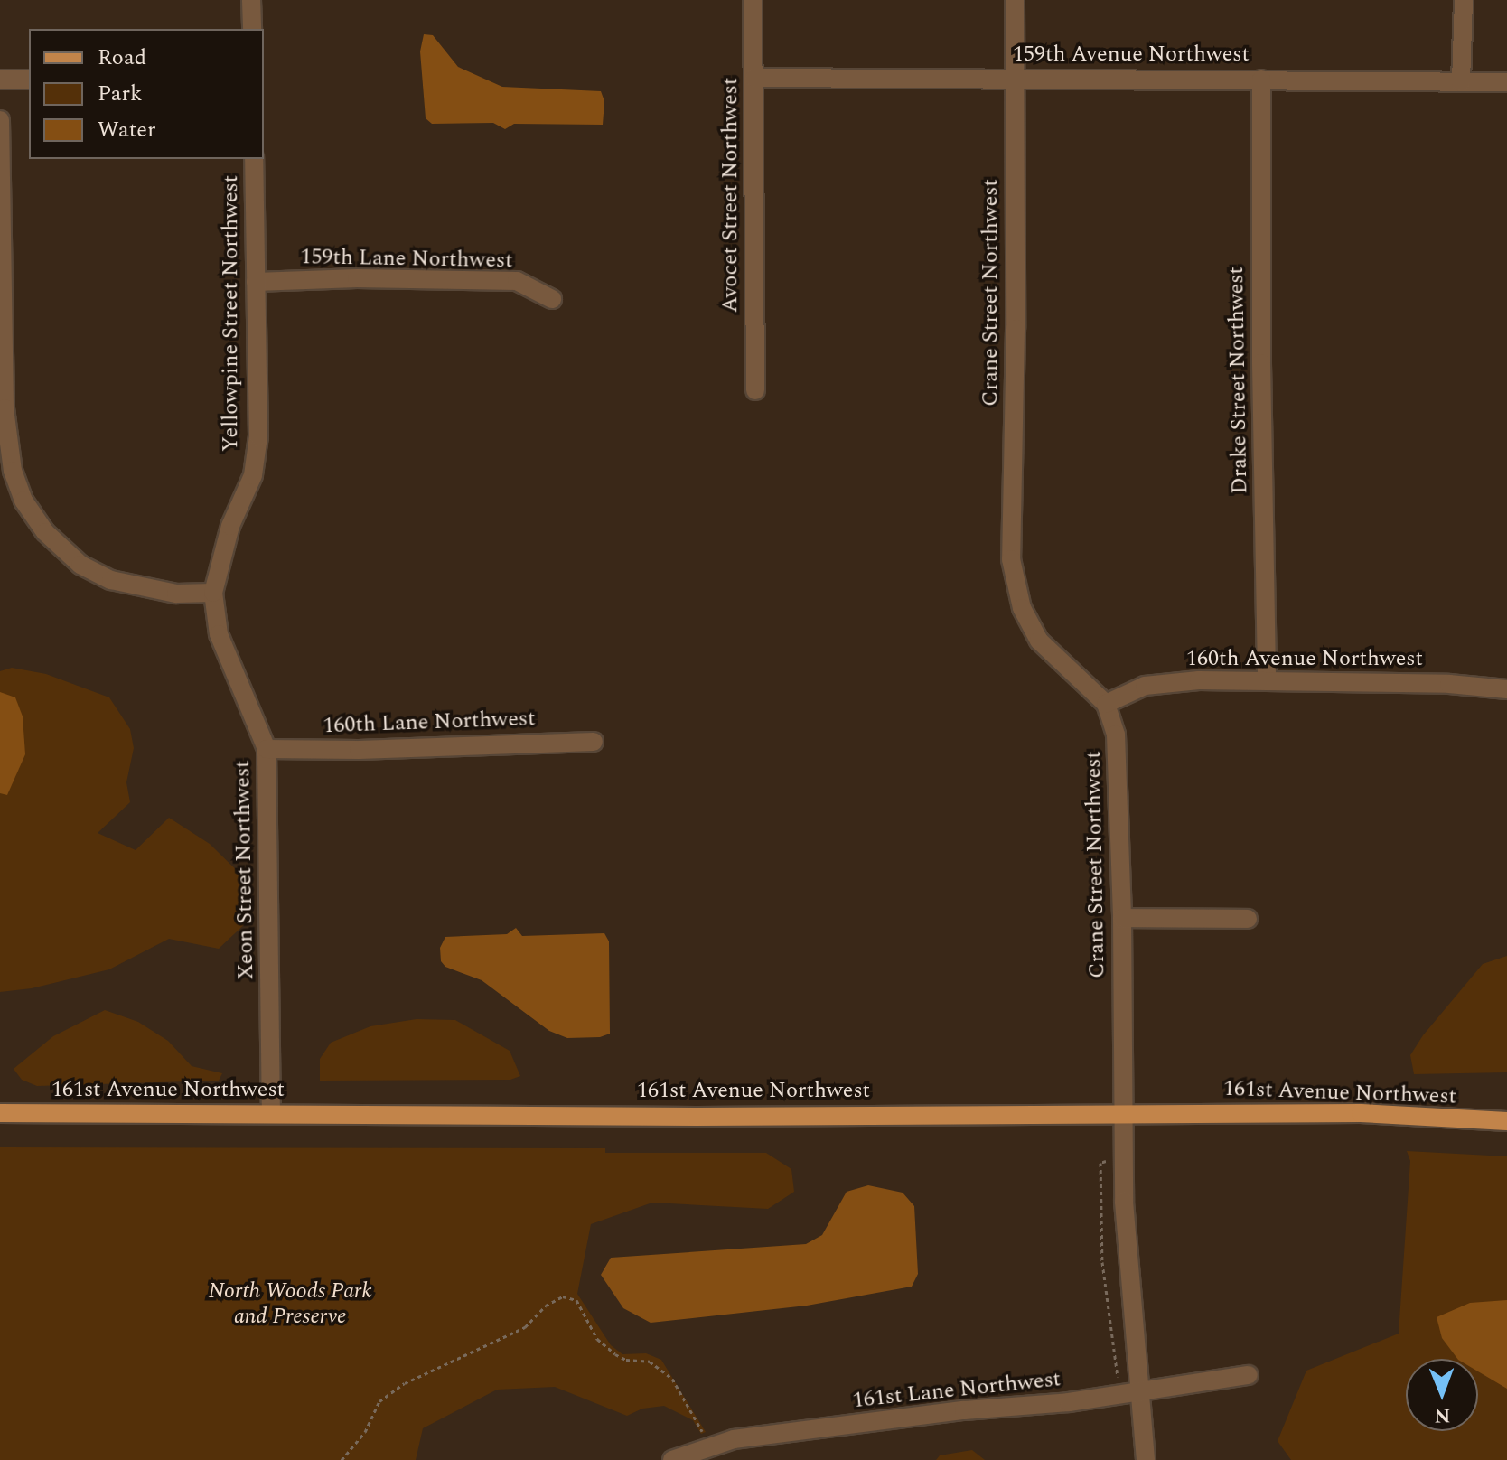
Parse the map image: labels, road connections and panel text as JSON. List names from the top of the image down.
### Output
{
  "streets": {
    "main road": ["161st Avenue Northwest"],
    "street": [
      "159th Avenue Northwest",
      "Avocet Street Northwest",
      "159th Lane Northwest",
      "Crane Street Northwest",
      "Yellowpine Street Northwest",
      "Drake Street Northwest",
      "160th Avenue Northwest",
      "160th Lane Northwest",
      "Xeon Street Northwest",
      "161st Lane Northwest"
    ]
  },
  "crossings": [
    ["159th Avenue Northwest", "Avocet Street Northwest"],
    ["159th Avenue Northwest", "Crane Street Northwest"],
    ["159th Avenue Northwest", "Drake Street Northwest"],
    ["159th Lane Northwest", "Yellowpine Street Northwest"],
    ["Crane Street Northwest", "160th Avenue Northwest"],
    ["Crane Street Northwest", "161st Avenue Northwest"],
    ["Crane Street Northwest", "161st Lane Northwest"],
    ["Yellowpine Street Northwest", "Xeon Street Northwest"],
    ["Drake Street Northwest", "160th Avenue Northwest"],
    ["160th Lane Northwest", "Xeon Street Northwest"],
    ["Xeon Street Northwest", "161st Avenue Northwest"]
  ],
  "parks": ["North Woods Park and Preserve"],
  "legend": ["Road", "Park", "Water"],
  "north": "bottom"
}
